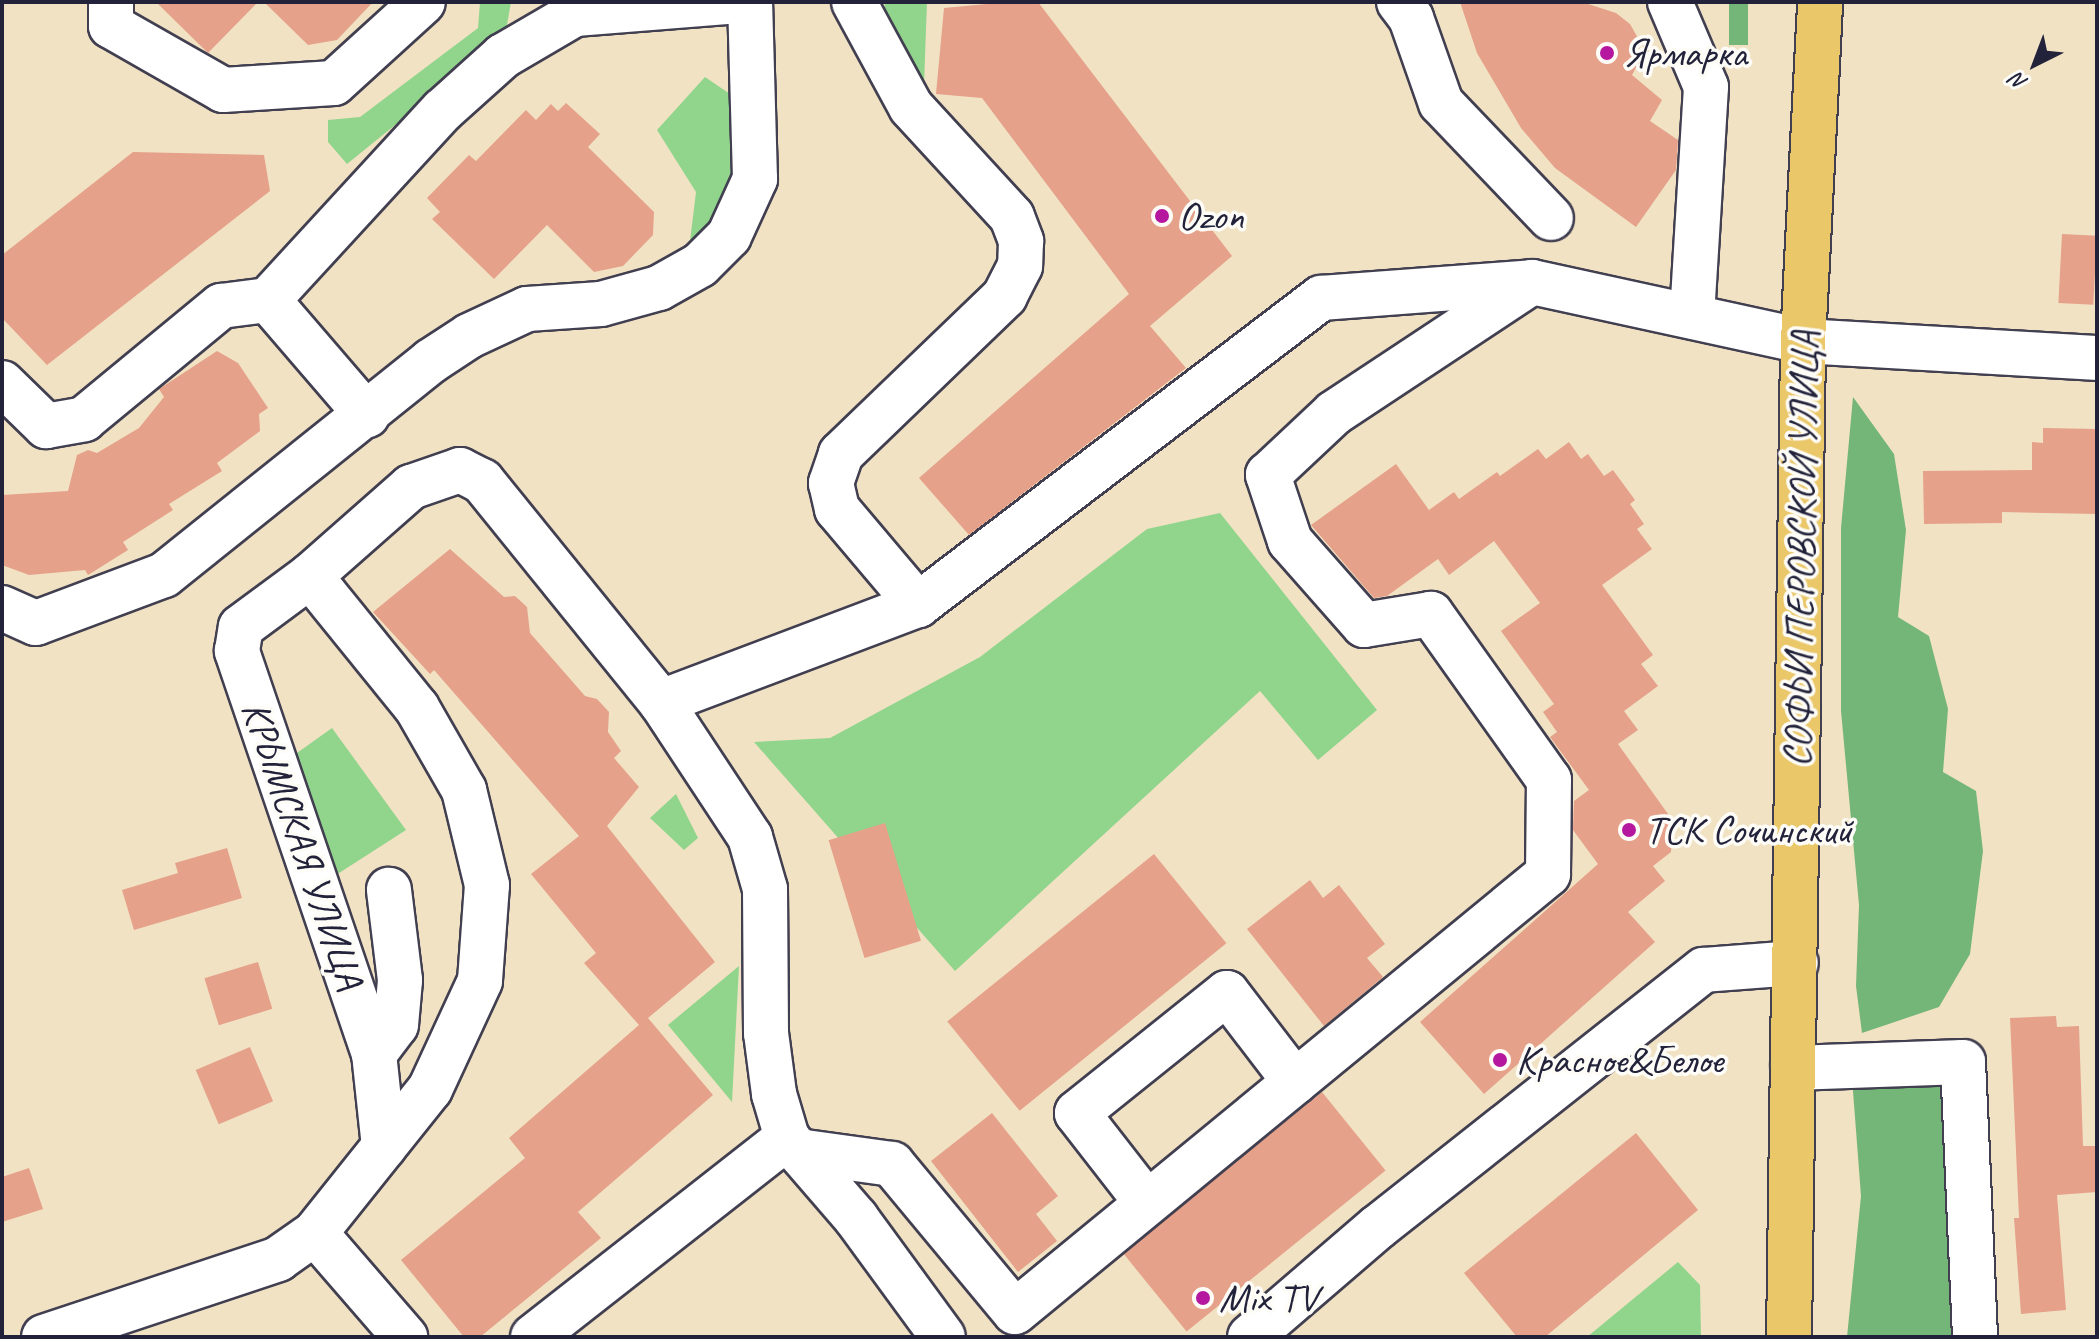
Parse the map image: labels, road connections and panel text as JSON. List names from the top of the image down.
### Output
{
  "streets": {
    "main road": ["СОФЬИ ПЕРОВСКОЙ УЛИЦА"],
    "street": ["КРЫМСКАЯ УЛИЦА"]
  },
  "places": [
    "Ярмарка",
    "Ozon",
    "ТСК Сочинский",
    "Красное&Белое",
    "Mix TV"
  ],
  "north": "bottom left"
}
